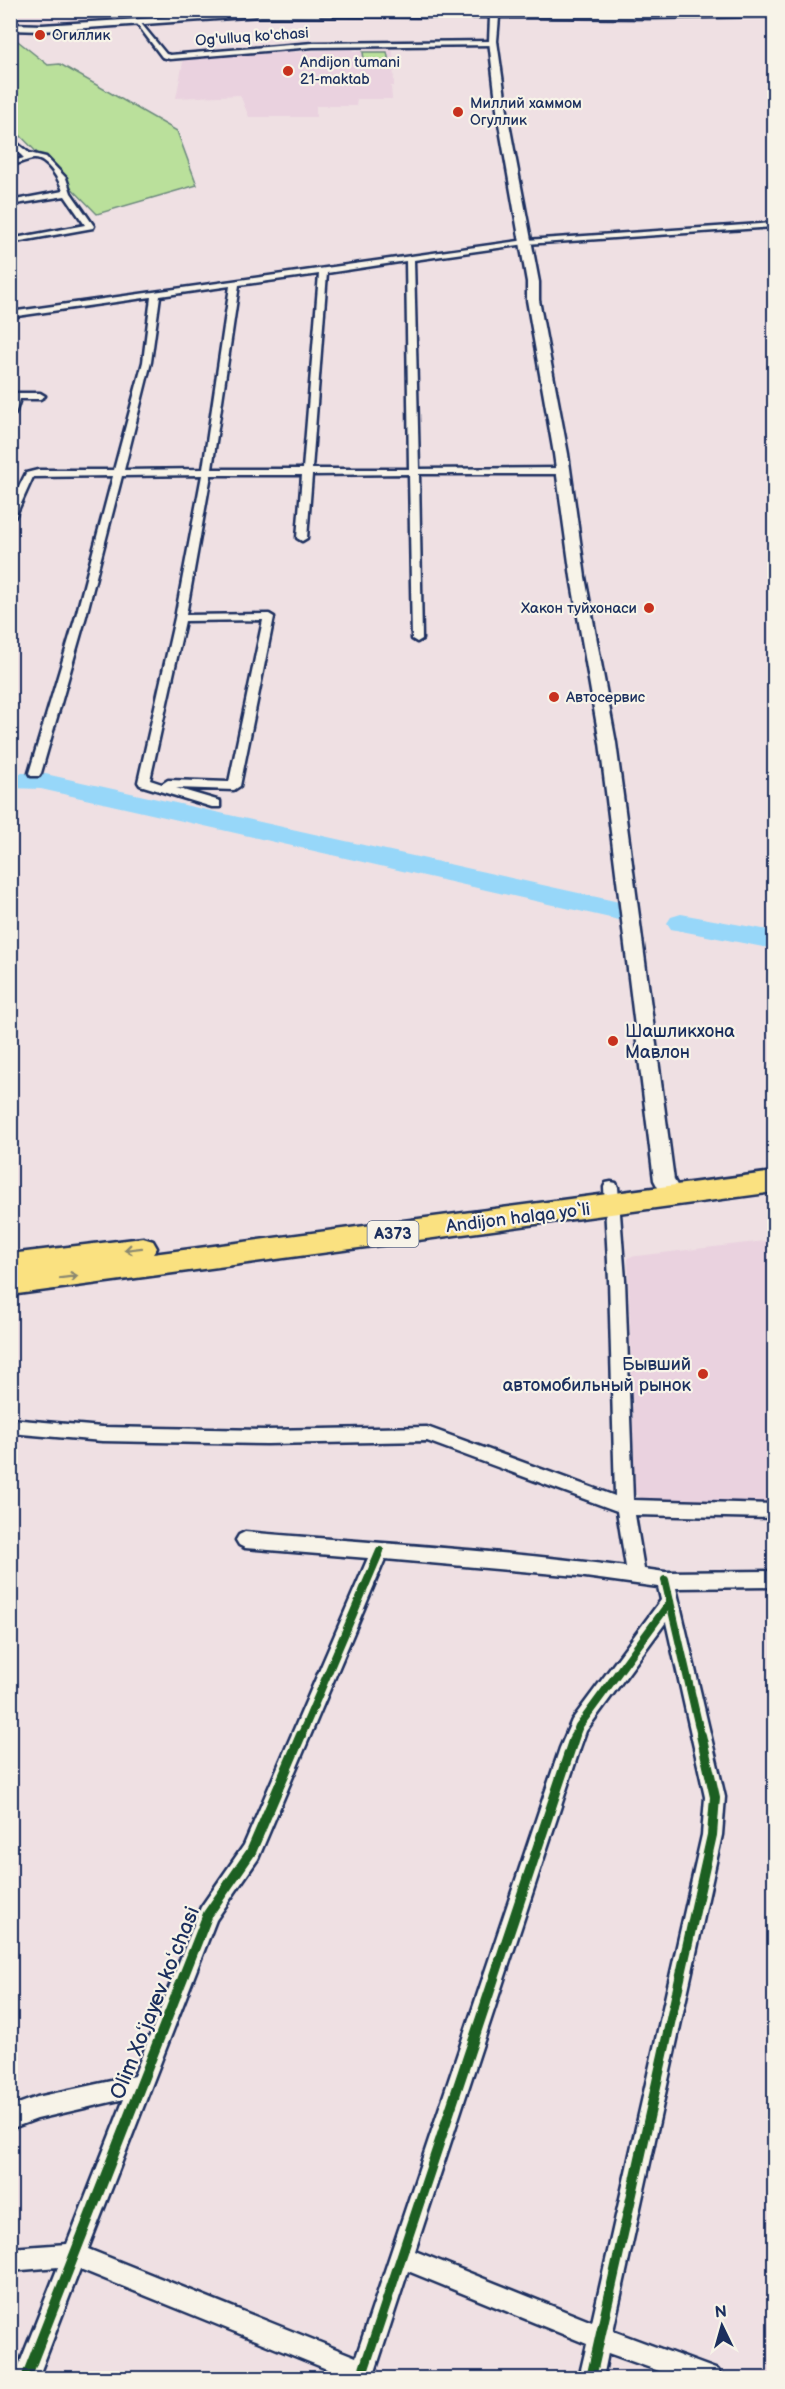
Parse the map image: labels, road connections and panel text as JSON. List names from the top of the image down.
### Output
{
  "streets": {
    "highway": ["Andijon halqa yo‘li", "A373"],
    "street": ["Og'ulluq ko'chasi", "Olim Xoʻjayev koʻchasi"]
  },
  "places": [
    "Огиллик",
    "Andijon tumani 21-maktab",
    "Миллий хаммом Огуллик",
    "Хакон туйхонаси",
    "Автосервис",
    "Шашликхона Мавлон",
    "Бывший автомобильный рынок"
  ],
  "north": "top"
}
